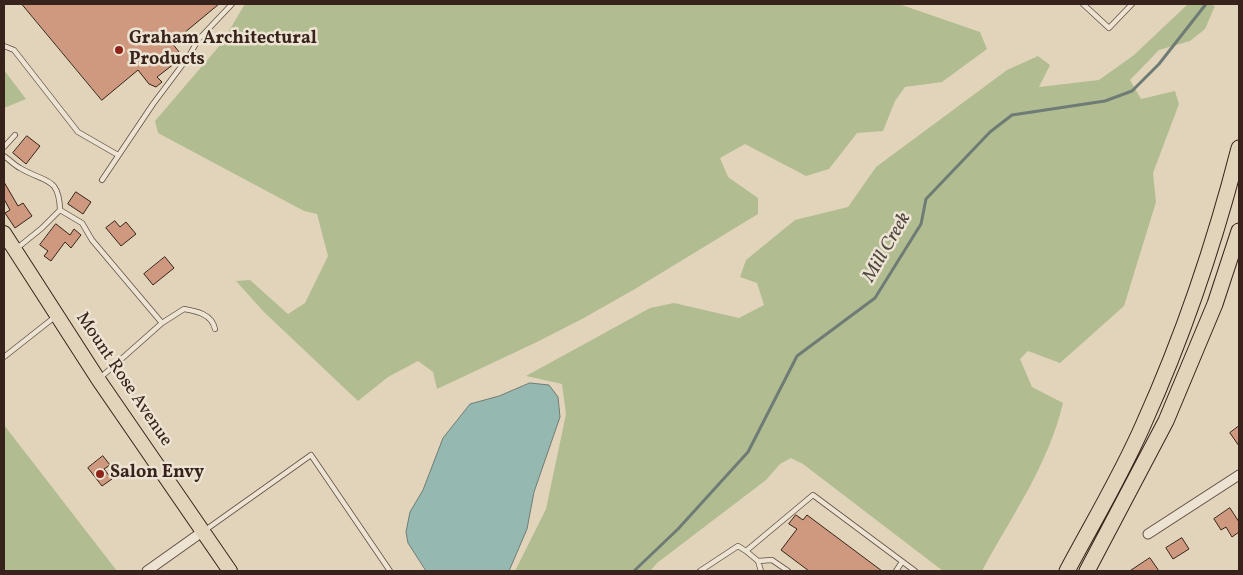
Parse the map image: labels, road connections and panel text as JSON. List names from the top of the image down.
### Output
{
  "streets": {
    "main road": ["Mount Rose Avenue"]
  },
  "water": ["Mill Creek"],
  "places": ["Graham Architectural Products", "Salon Envy"]
}
